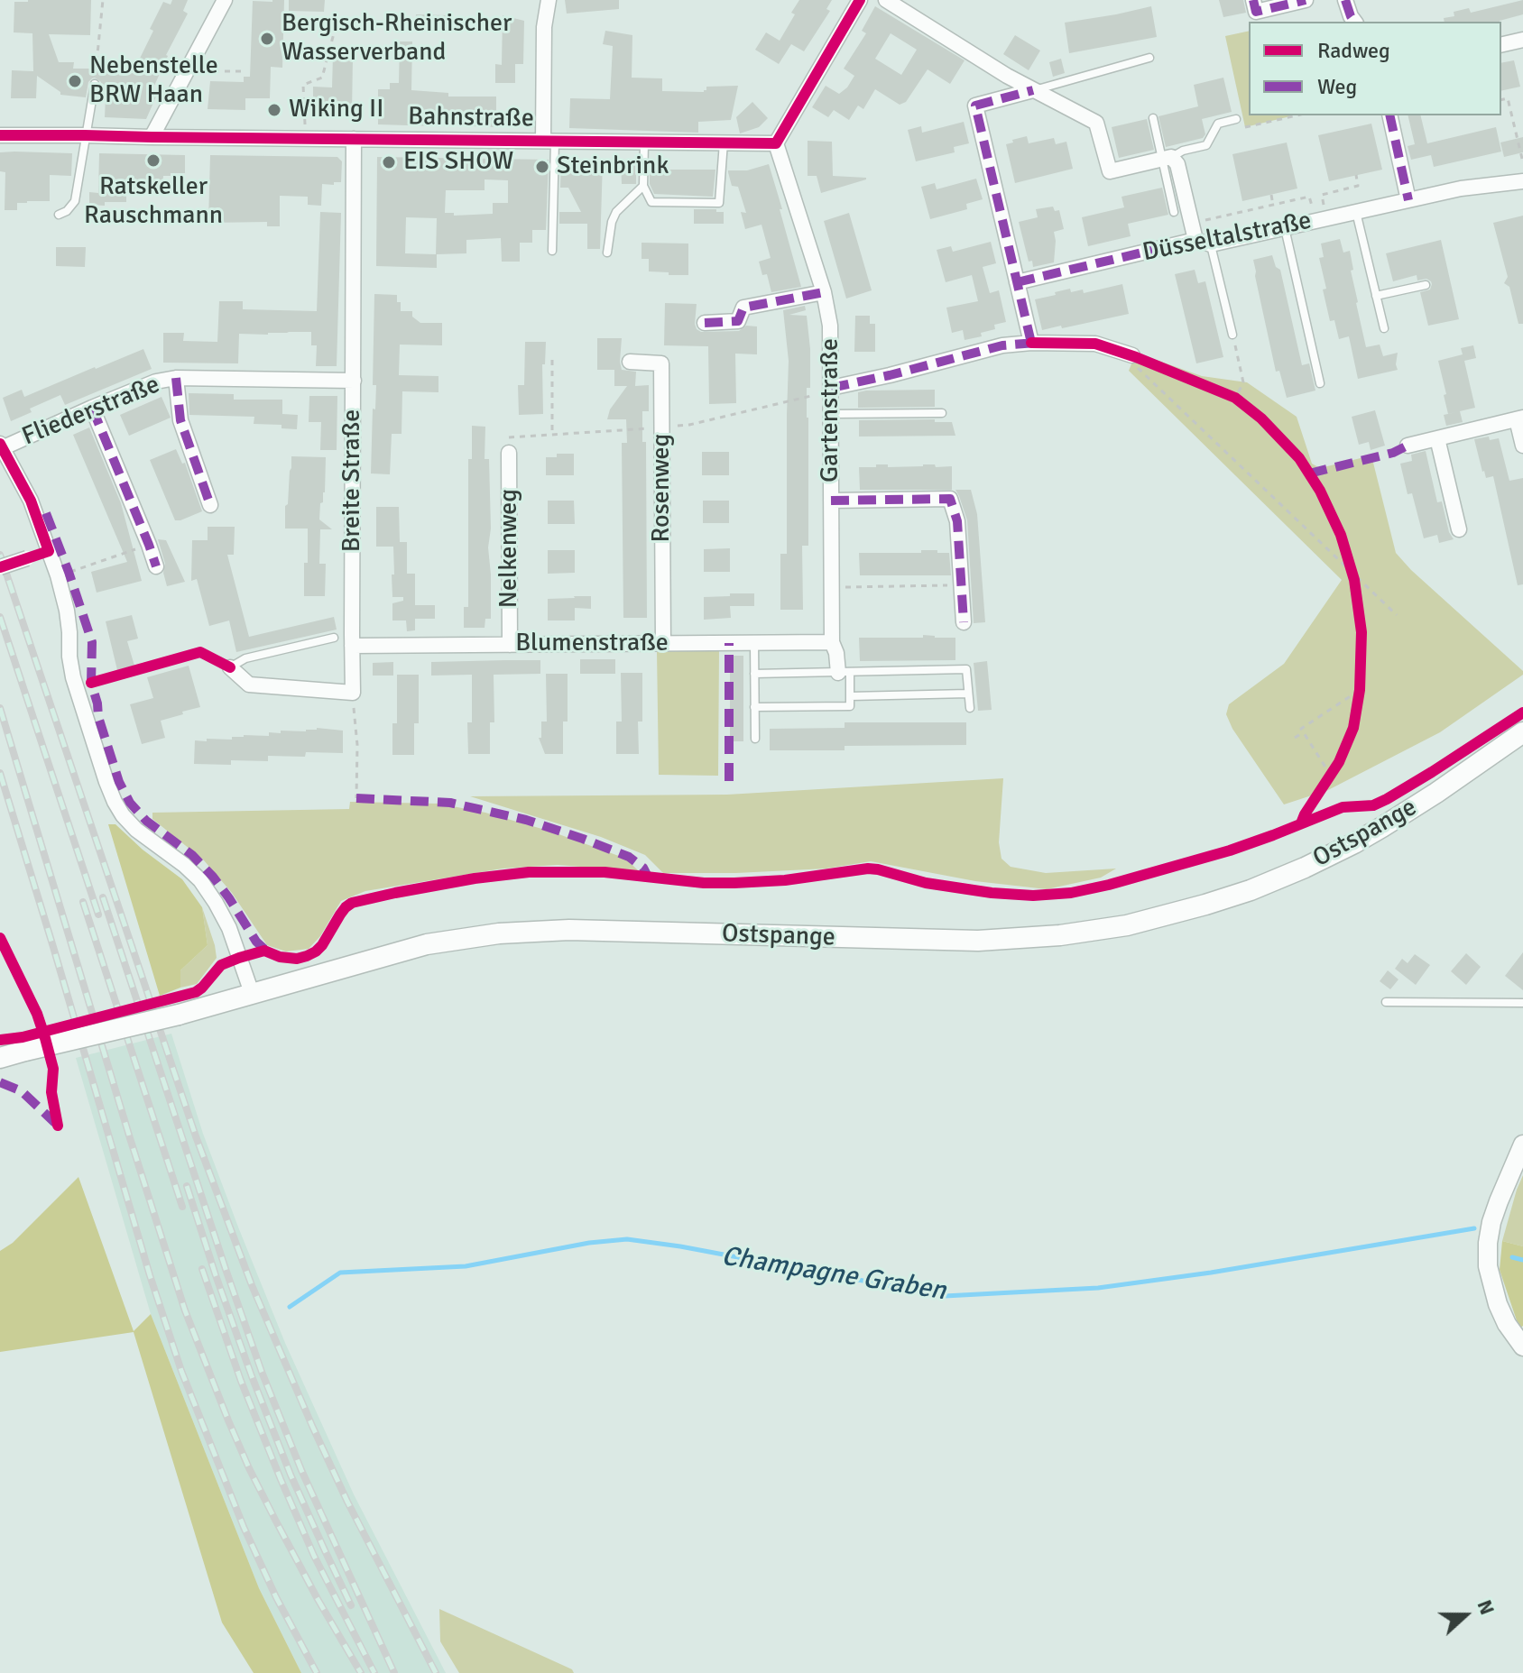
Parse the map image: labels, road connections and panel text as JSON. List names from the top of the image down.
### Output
{
  "streets": {
    "main road": ["Ostspange"],
    "street": [
      "Bahnstraße",
      "Düsseltalstraße",
      "Gartenstraße",
      "Fliederstraße",
      "Breite Straße",
      "Rosenweg",
      "Nelkenweg",
      "Blumenstraße"
    ]
  },
  "crossings": [
    ["Bahnstraße", "Gartenstraße"],
    ["Bahnstraße", "Breite Straße"],
    ["Gartenstraße", "Blumenstraße"],
    ["Fliederstraße", "Breite Straße"],
    ["Breite Straße", "Blumenstraße"],
    ["Rosenweg", "Blumenstraße"],
    ["Nelkenweg", "Blumenstraße"]
  ],
  "water": ["Champagne Graben"],
  "places": [
    "Bergisch-Rheinischer Wasserverband",
    "Nebenstelle BRW Haan",
    "Wiking II",
    "Ratskeller Rauschmann",
    "EIS SHOW",
    "Steinbrink"
  ],
  "legend": ["Radweg", "Weg"],
  "north": "right"
}
